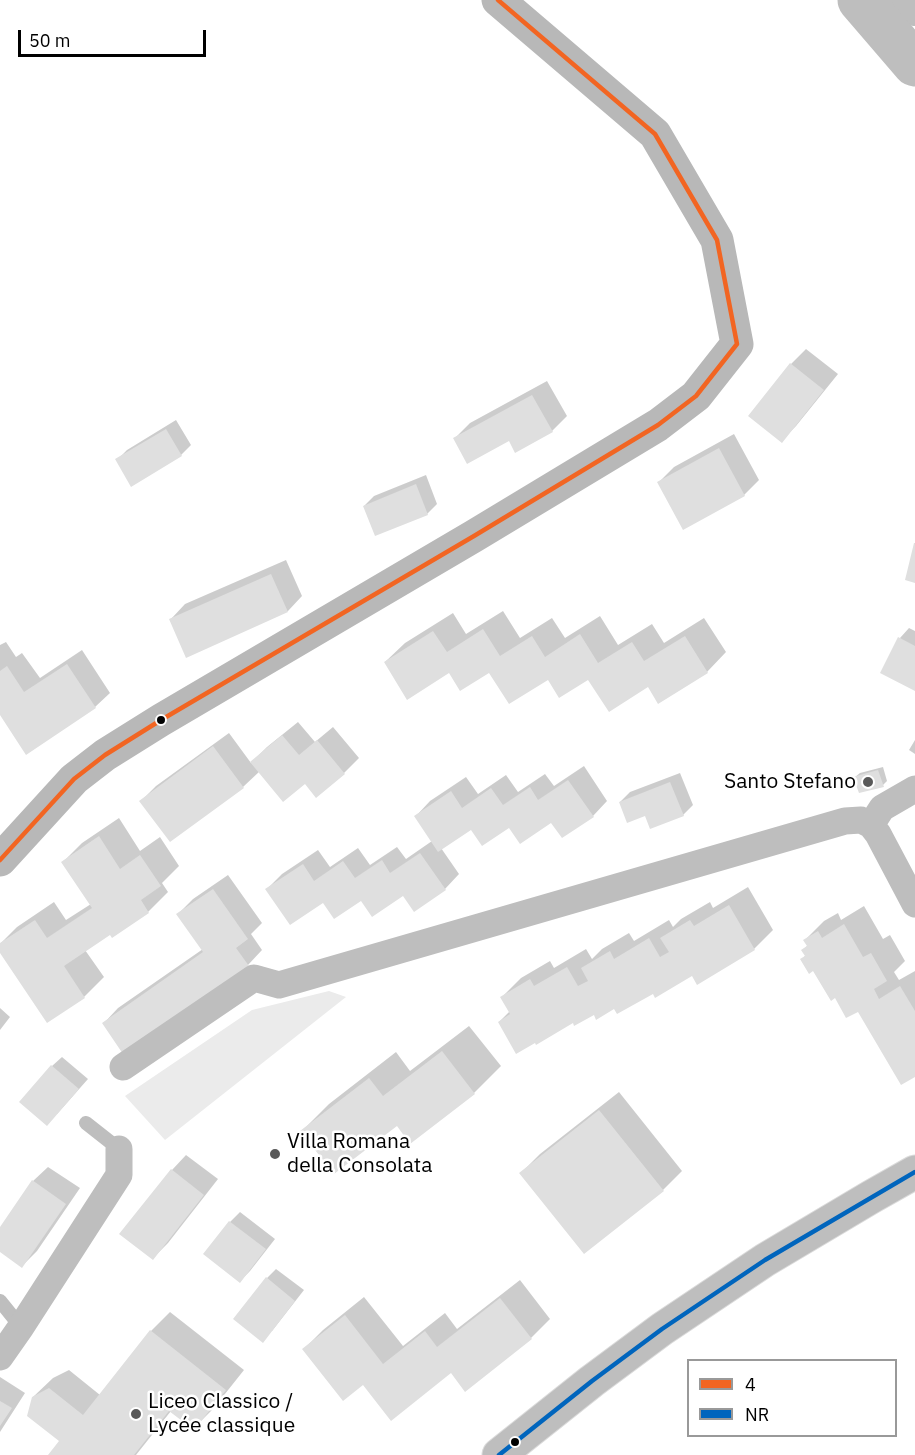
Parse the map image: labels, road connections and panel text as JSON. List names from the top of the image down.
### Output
{
  "places": ["Santo Stefano", "Villa Romana della Consolata", "Liceo Classico / Lycée classique"],
  "lines": ["transit line 4", "transit line NR"],
  "legend": ["4", "NR"],
  "scale_bar": "50 m"
}
